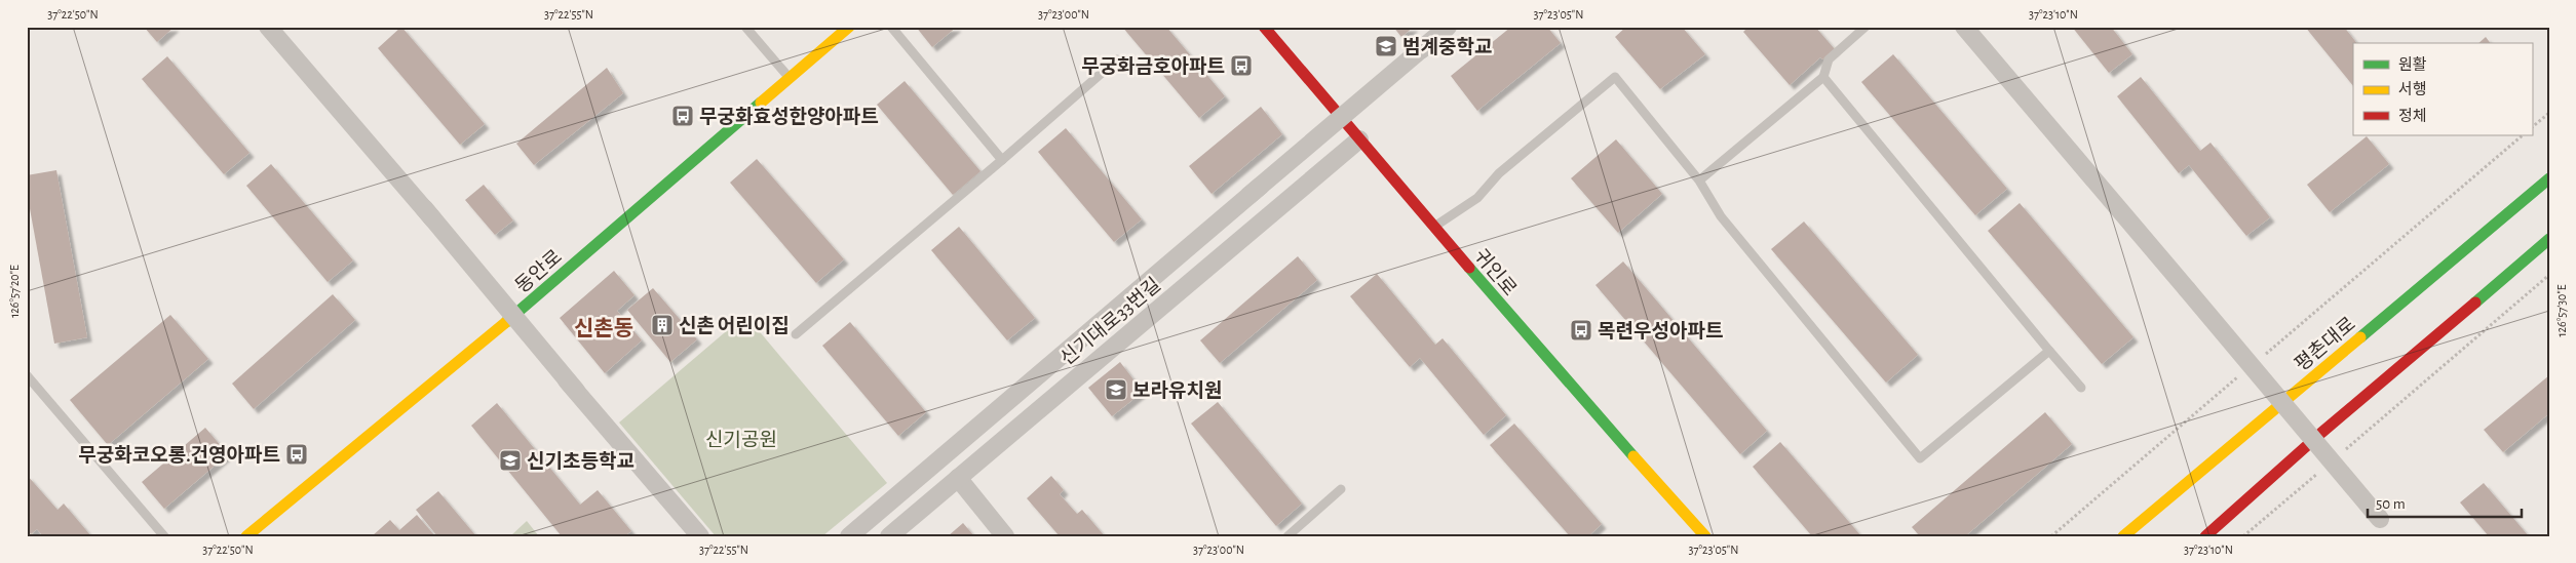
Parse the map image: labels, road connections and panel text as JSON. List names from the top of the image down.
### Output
{
  "streets": {
    "street": [
      "동안로",
      "귀인로",
      "신기대로33번길",
      "평촌대로"
    ]
  },
  "crossings": [
    ["귀인로", "신기대로33번길"]
  ],
  "districts": ["신촌동"],
  "parks": ["신기공원"],
  "places": {
    "school or university": ["범계중학교", "보라유치원", "신기초등학교"],
    "bus stop": [
      "무궁화금호아파트",
      "무궁화효성한양아파트",
      "목련우성아파트",
      "무궁화코오롱.건영아파트"
    ],
    "building": ["신촌 어린이집"]
  },
  "legend": ["원활", "서행", "정체"],
  "scale_bar": "50 m",
  "coordinates": [
    "37°22'50\"N",
    "37°22'55\"N",
    "37°23'00\"N",
    "37°23'05\"N",
    "37°23'10\"N",
    "126°57'20\"E",
    "126°57'30\"E"
  ]
}
